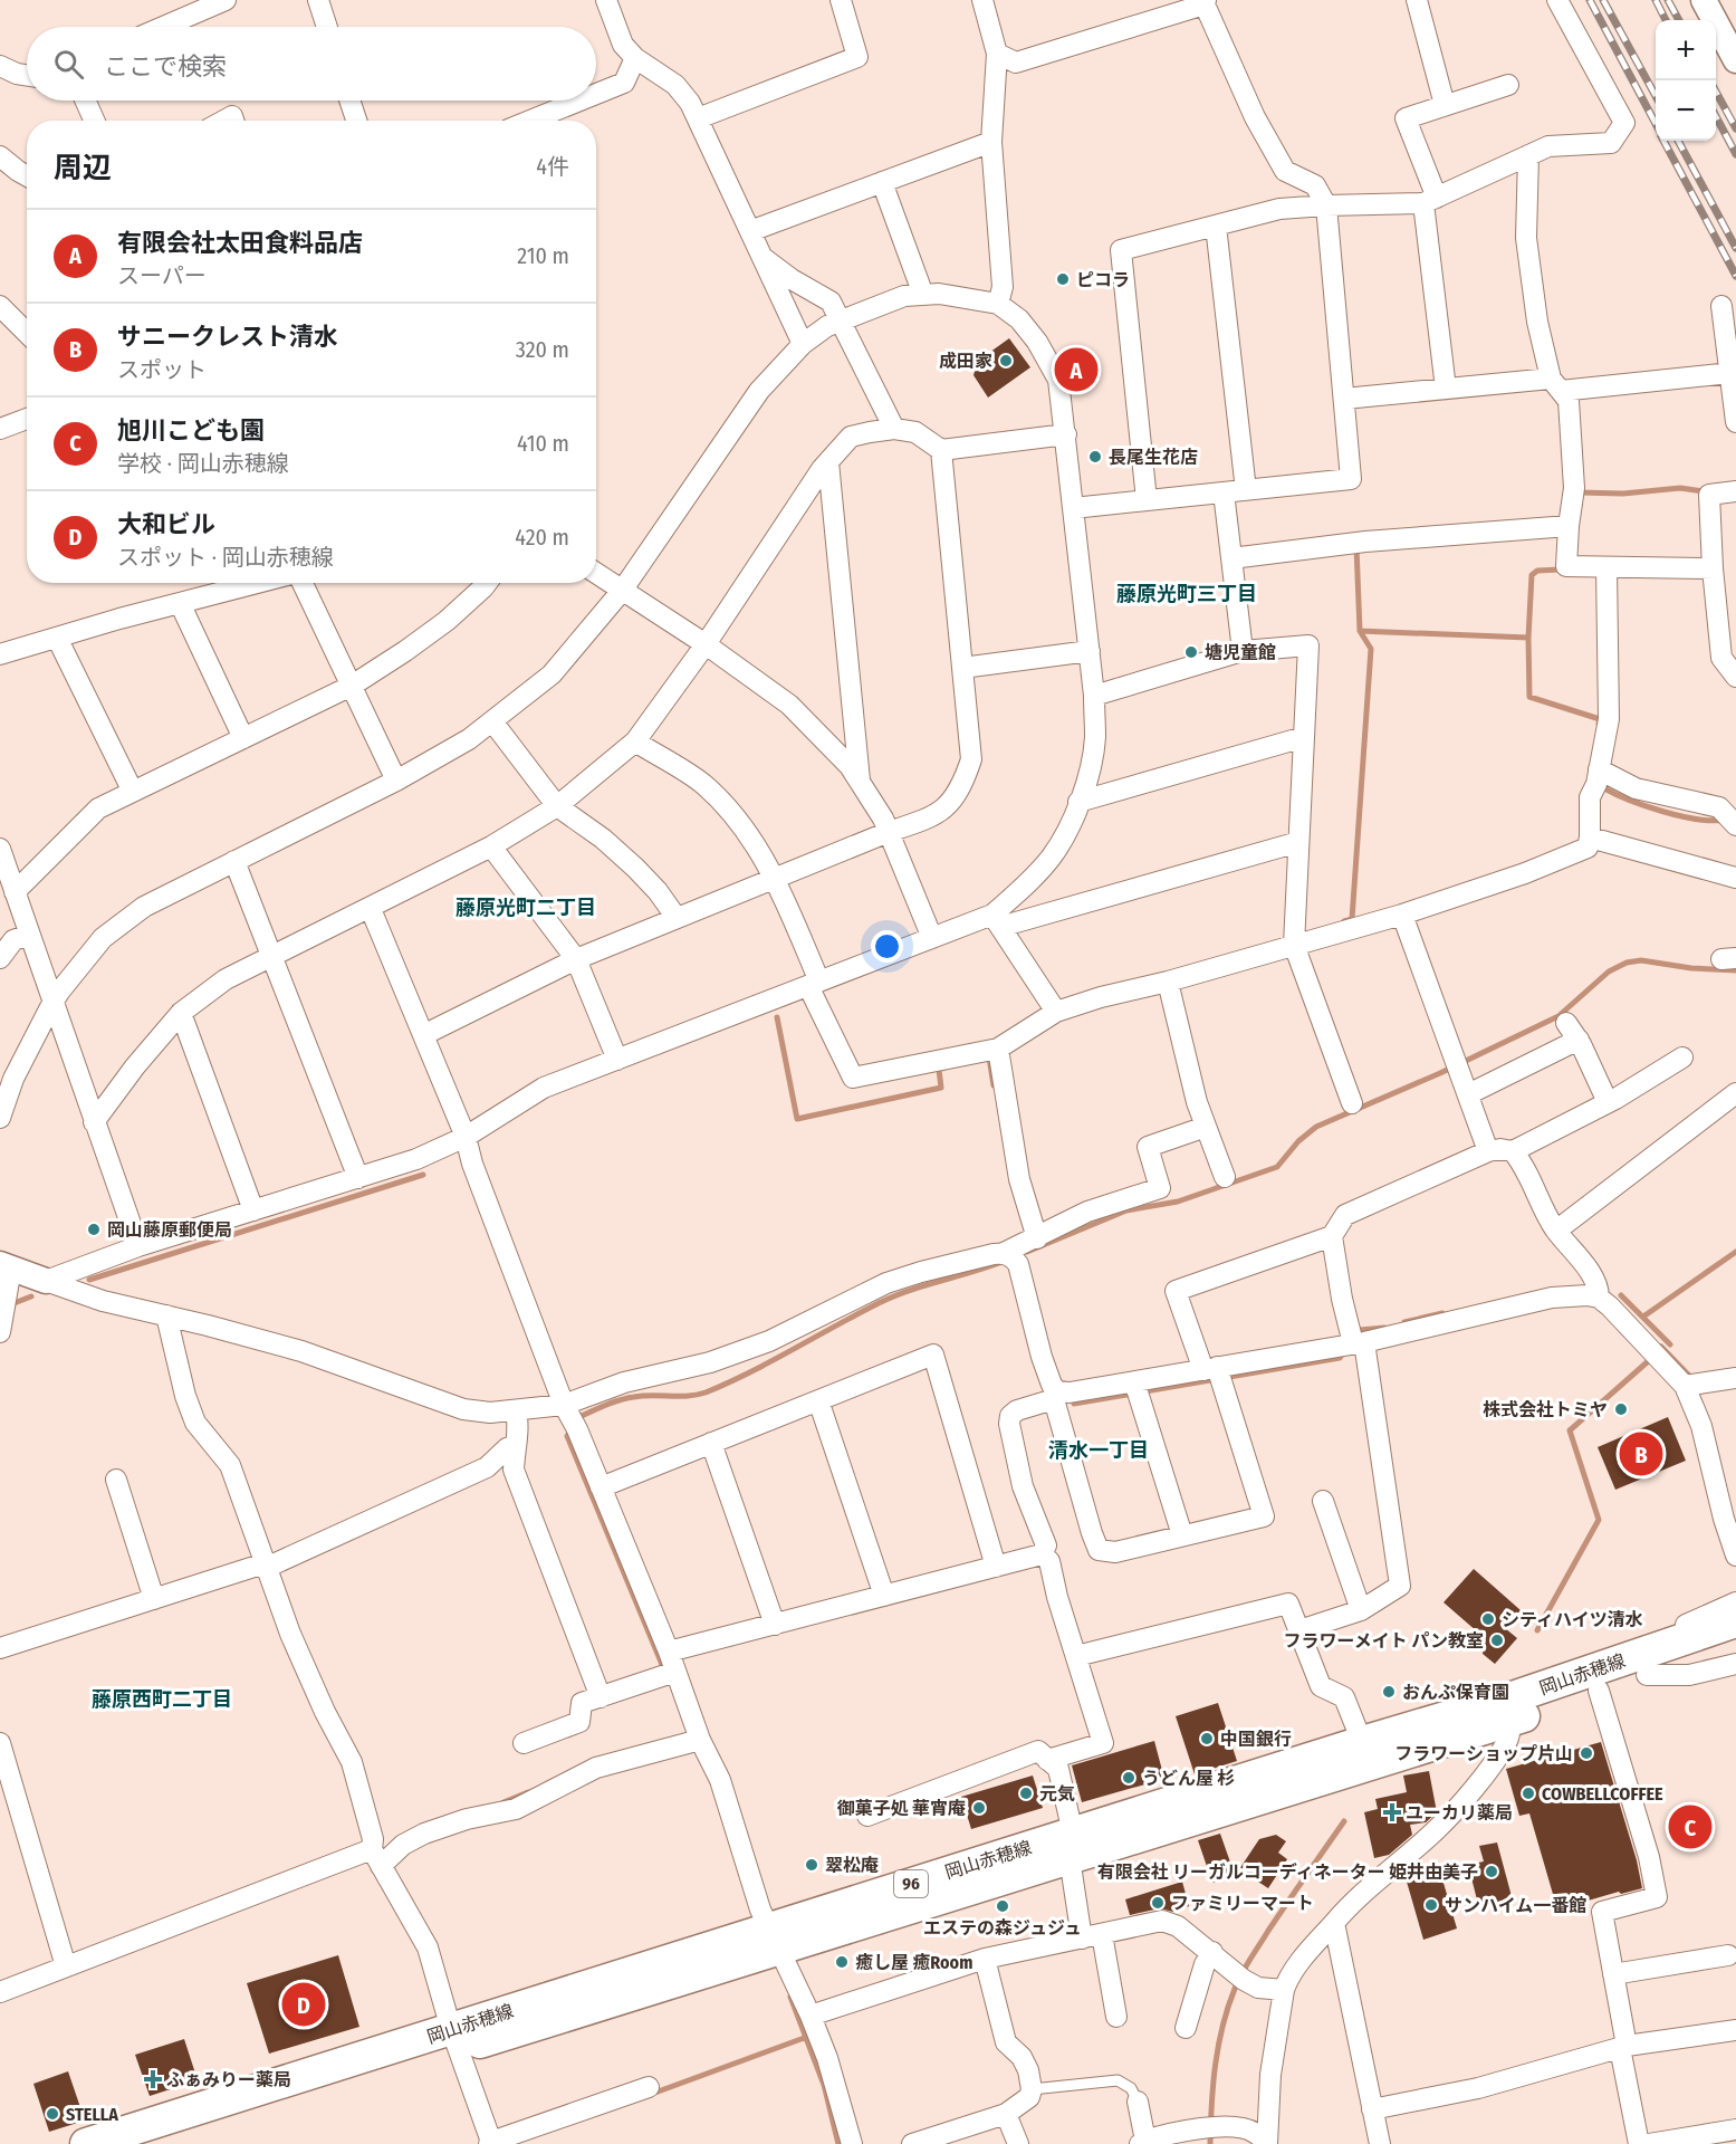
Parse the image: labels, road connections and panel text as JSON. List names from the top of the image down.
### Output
{
  "streets": {
    "main road": ["岡山赤穂線", "96"]
  },
  "districts": [
    "藤原光町三丁目",
    "藤原光町二丁目",
    "清水一丁目",
    "藤原西町二丁目"
  ],
  "places": {
    "other": [
      "ピコラ",
      "成田家",
      "長尾生花店",
      "塘児童館",
      "岡山藤原郵便局",
      "株式会社トミヤ",
      "シティハイツ清水",
      "フラワーメイト パン教室",
      "おんぷ保育園",
      "中国銀行",
      "フラワーショップ片山",
      "うどん屋 杉",
      "元気",
      "COWBELLCOFFEE",
      "御菓子処 華宵庵",
      "翠松庵",
      "有限会社 リーガルコーディネーター 姫井由美子",
      "ファミリーマート",
      "サンハイム一番館",
      "エステの森ジュジュ",
      "癒し屋 癒Room",
      "STELLA"
    ],
    "health": ["ユーカリ薬局", "ふぁみりー薬局"]
  },
  "page": {
    "map_buttons": ["+", "−"],
    "search": "ここで検索",
    "heading": ["周辺", "4件"],
    "list": [
      {
        "mark": "A",
        "name": "有限会社太田食料品店",
        "note": "スーパー",
        "value": "210 m"
      },
      {
        "mark": "B",
        "name": "サニークレスト清水",
        "note": "スポット",
        "value": "320 m"
      },
      {
        "mark": "C",
        "name": "旭川こども園",
        "note": "学校 · 岡山赤穂線",
        "value": "410 m"
      },
      {
        "mark": "D",
        "name": "大和ビル",
        "note": "スポット · 岡山赤穂線",
        "value": "420 m"
      }
    ],
    "pins": [
      "A",
      "B",
      "C",
      "D"
    ]
  }
}
